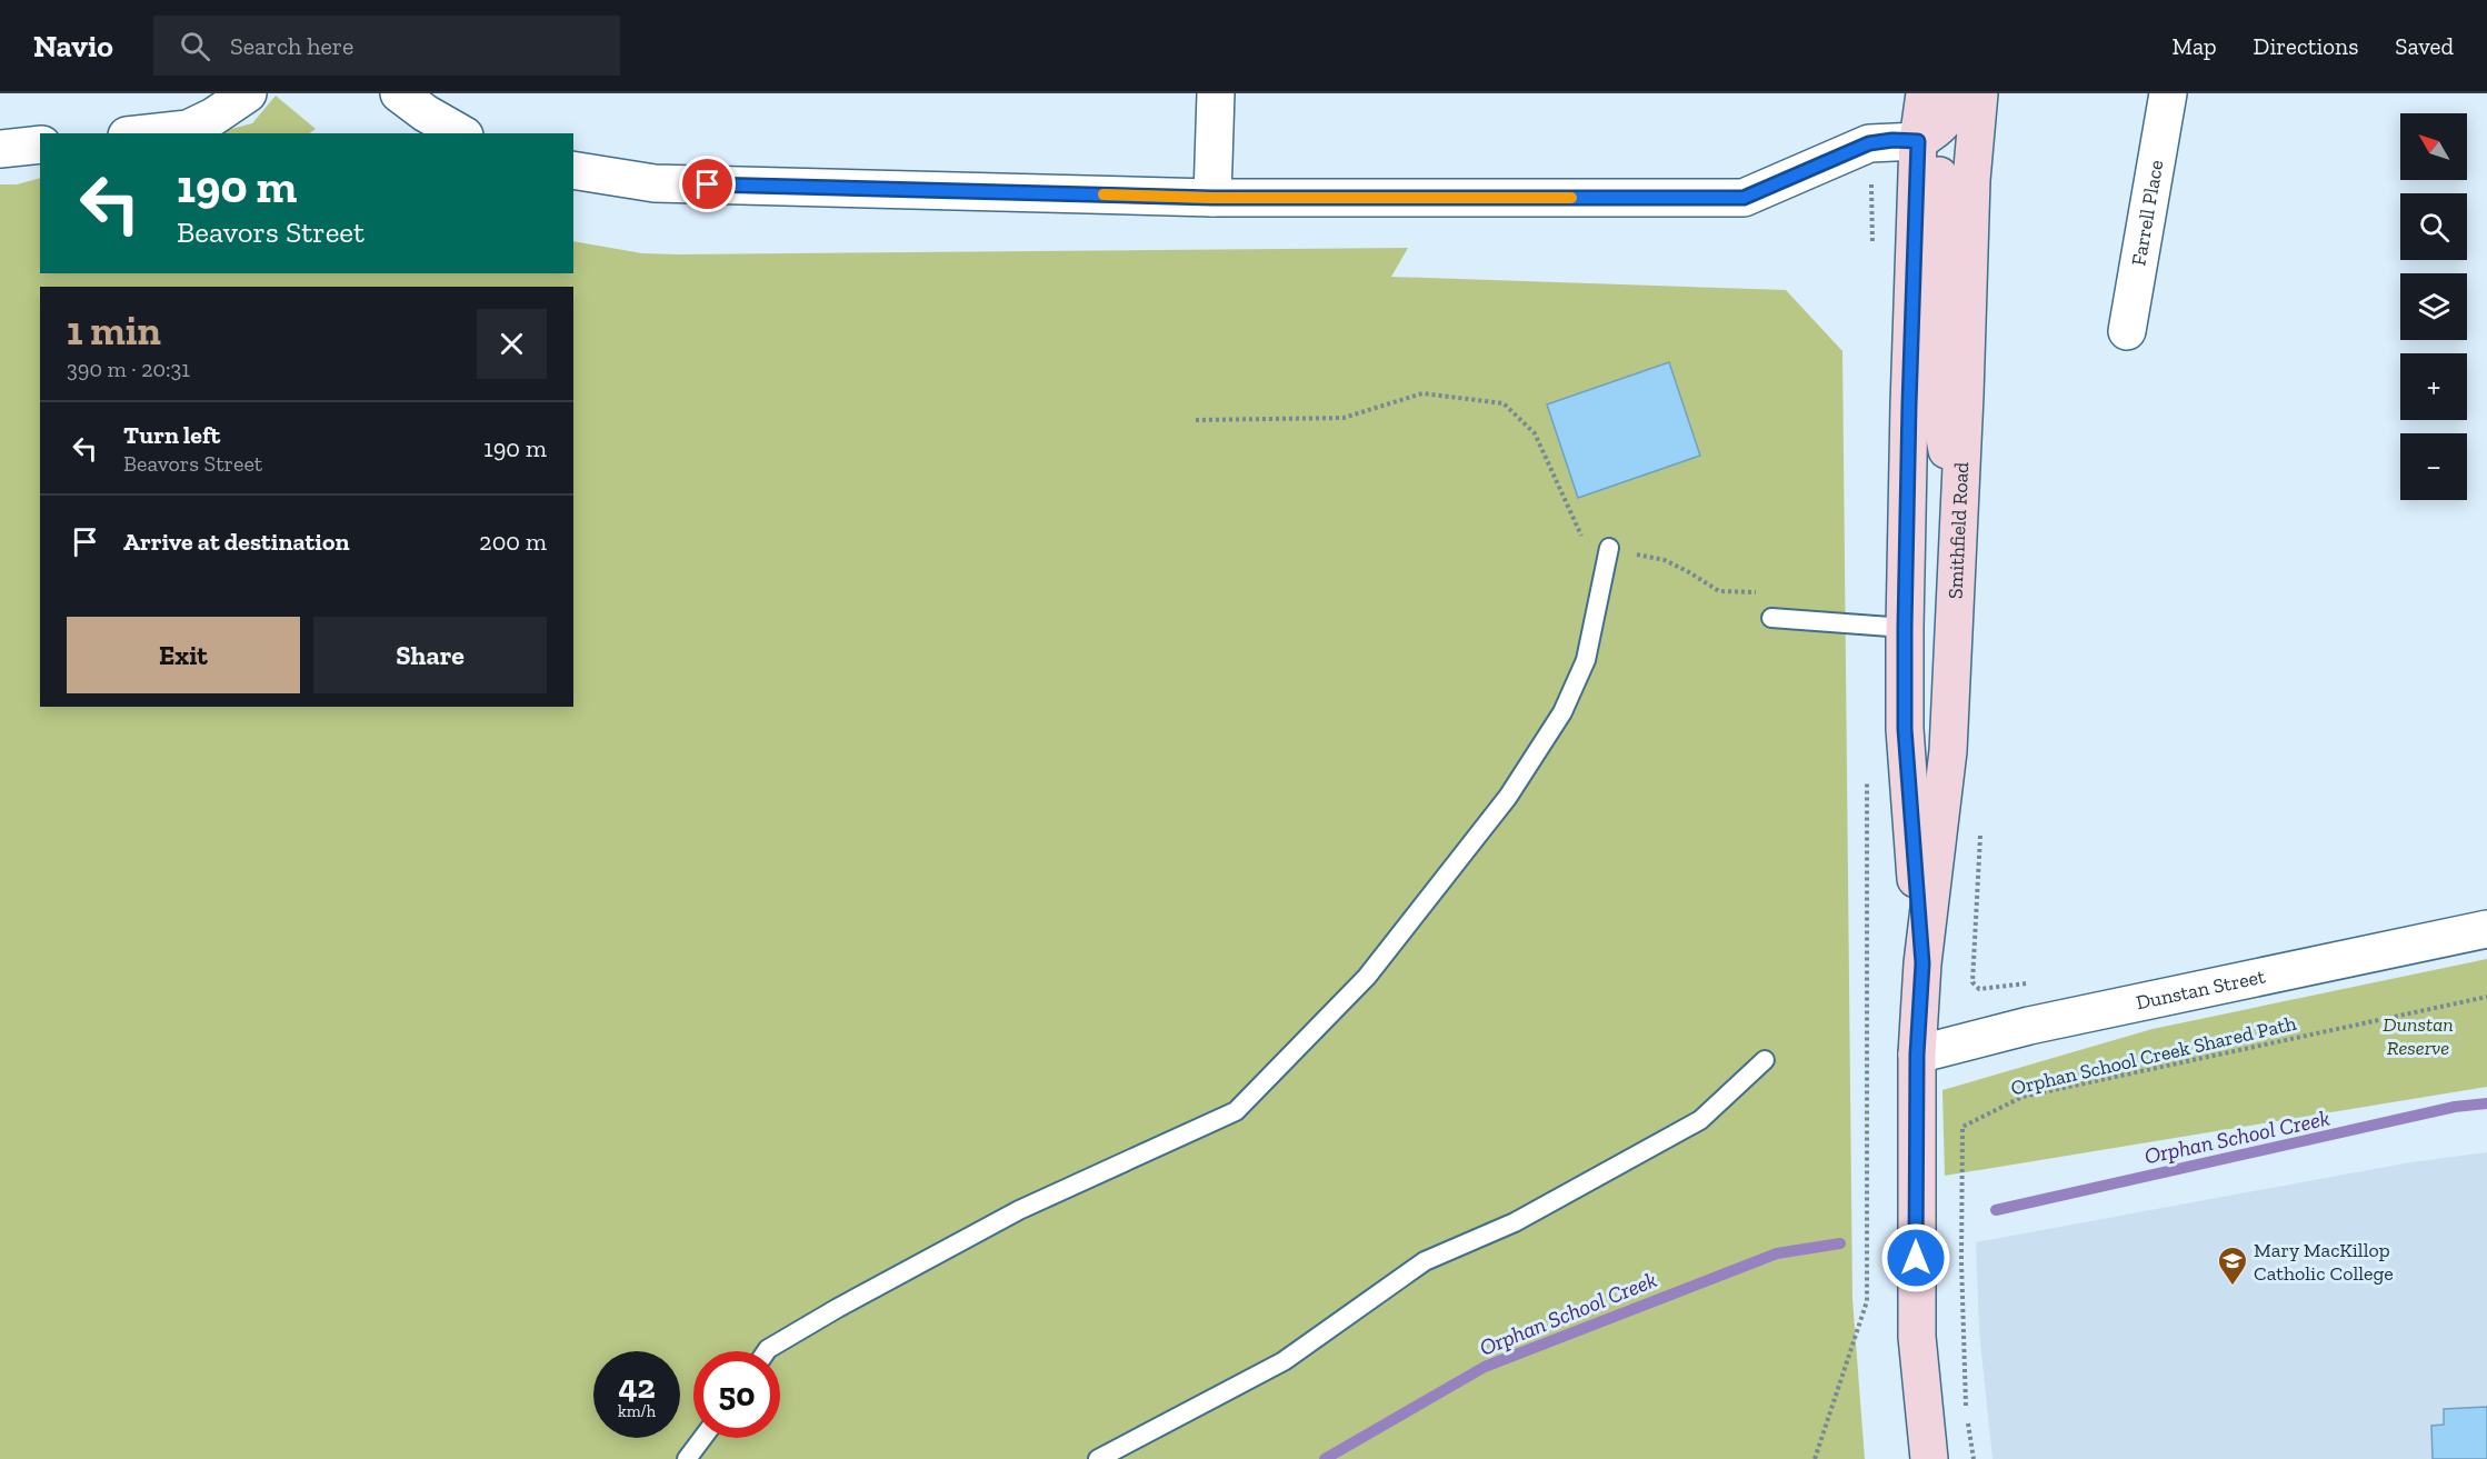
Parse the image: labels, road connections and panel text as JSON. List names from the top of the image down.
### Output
{
  "streets": {
    "main road": ["Smithfield Road"],
    "street": ["Farrell Place", "Dunstan Street"],
    "path": ["Orphan School Creek Shared Path"]
  },
  "crossings": [
    ["Smithfield Road", "Dunstan Street"]
  ],
  "water": ["Orphan School Creek"],
  "parks": ["Dunstan Reserve"],
  "places": {
    "school or university": ["Mary MacKillop Catholic College"]
  },
  "north": "top left",
  "page": {
    "header": "Navio",
    "search": "Search here",
    "nav": ["Map", "Directions", "Saved"],
    "map_buttons": ["+", "−"],
    "turn": ["190 m", "Beavors Street"],
    "heading": ["1 min", "390 m · 20:31"],
    "list": [
      {
        "name": "Turn left",
        "note": "Beavors Street",
        "value": "190 m"
      },
      {
        "name": "Arrive at destination",
        "value": "200 m"
      }
    ],
    "buttons": ["Exit", "Share"],
    "speed": "42 km/h",
    "limit": "50"
  }
}
